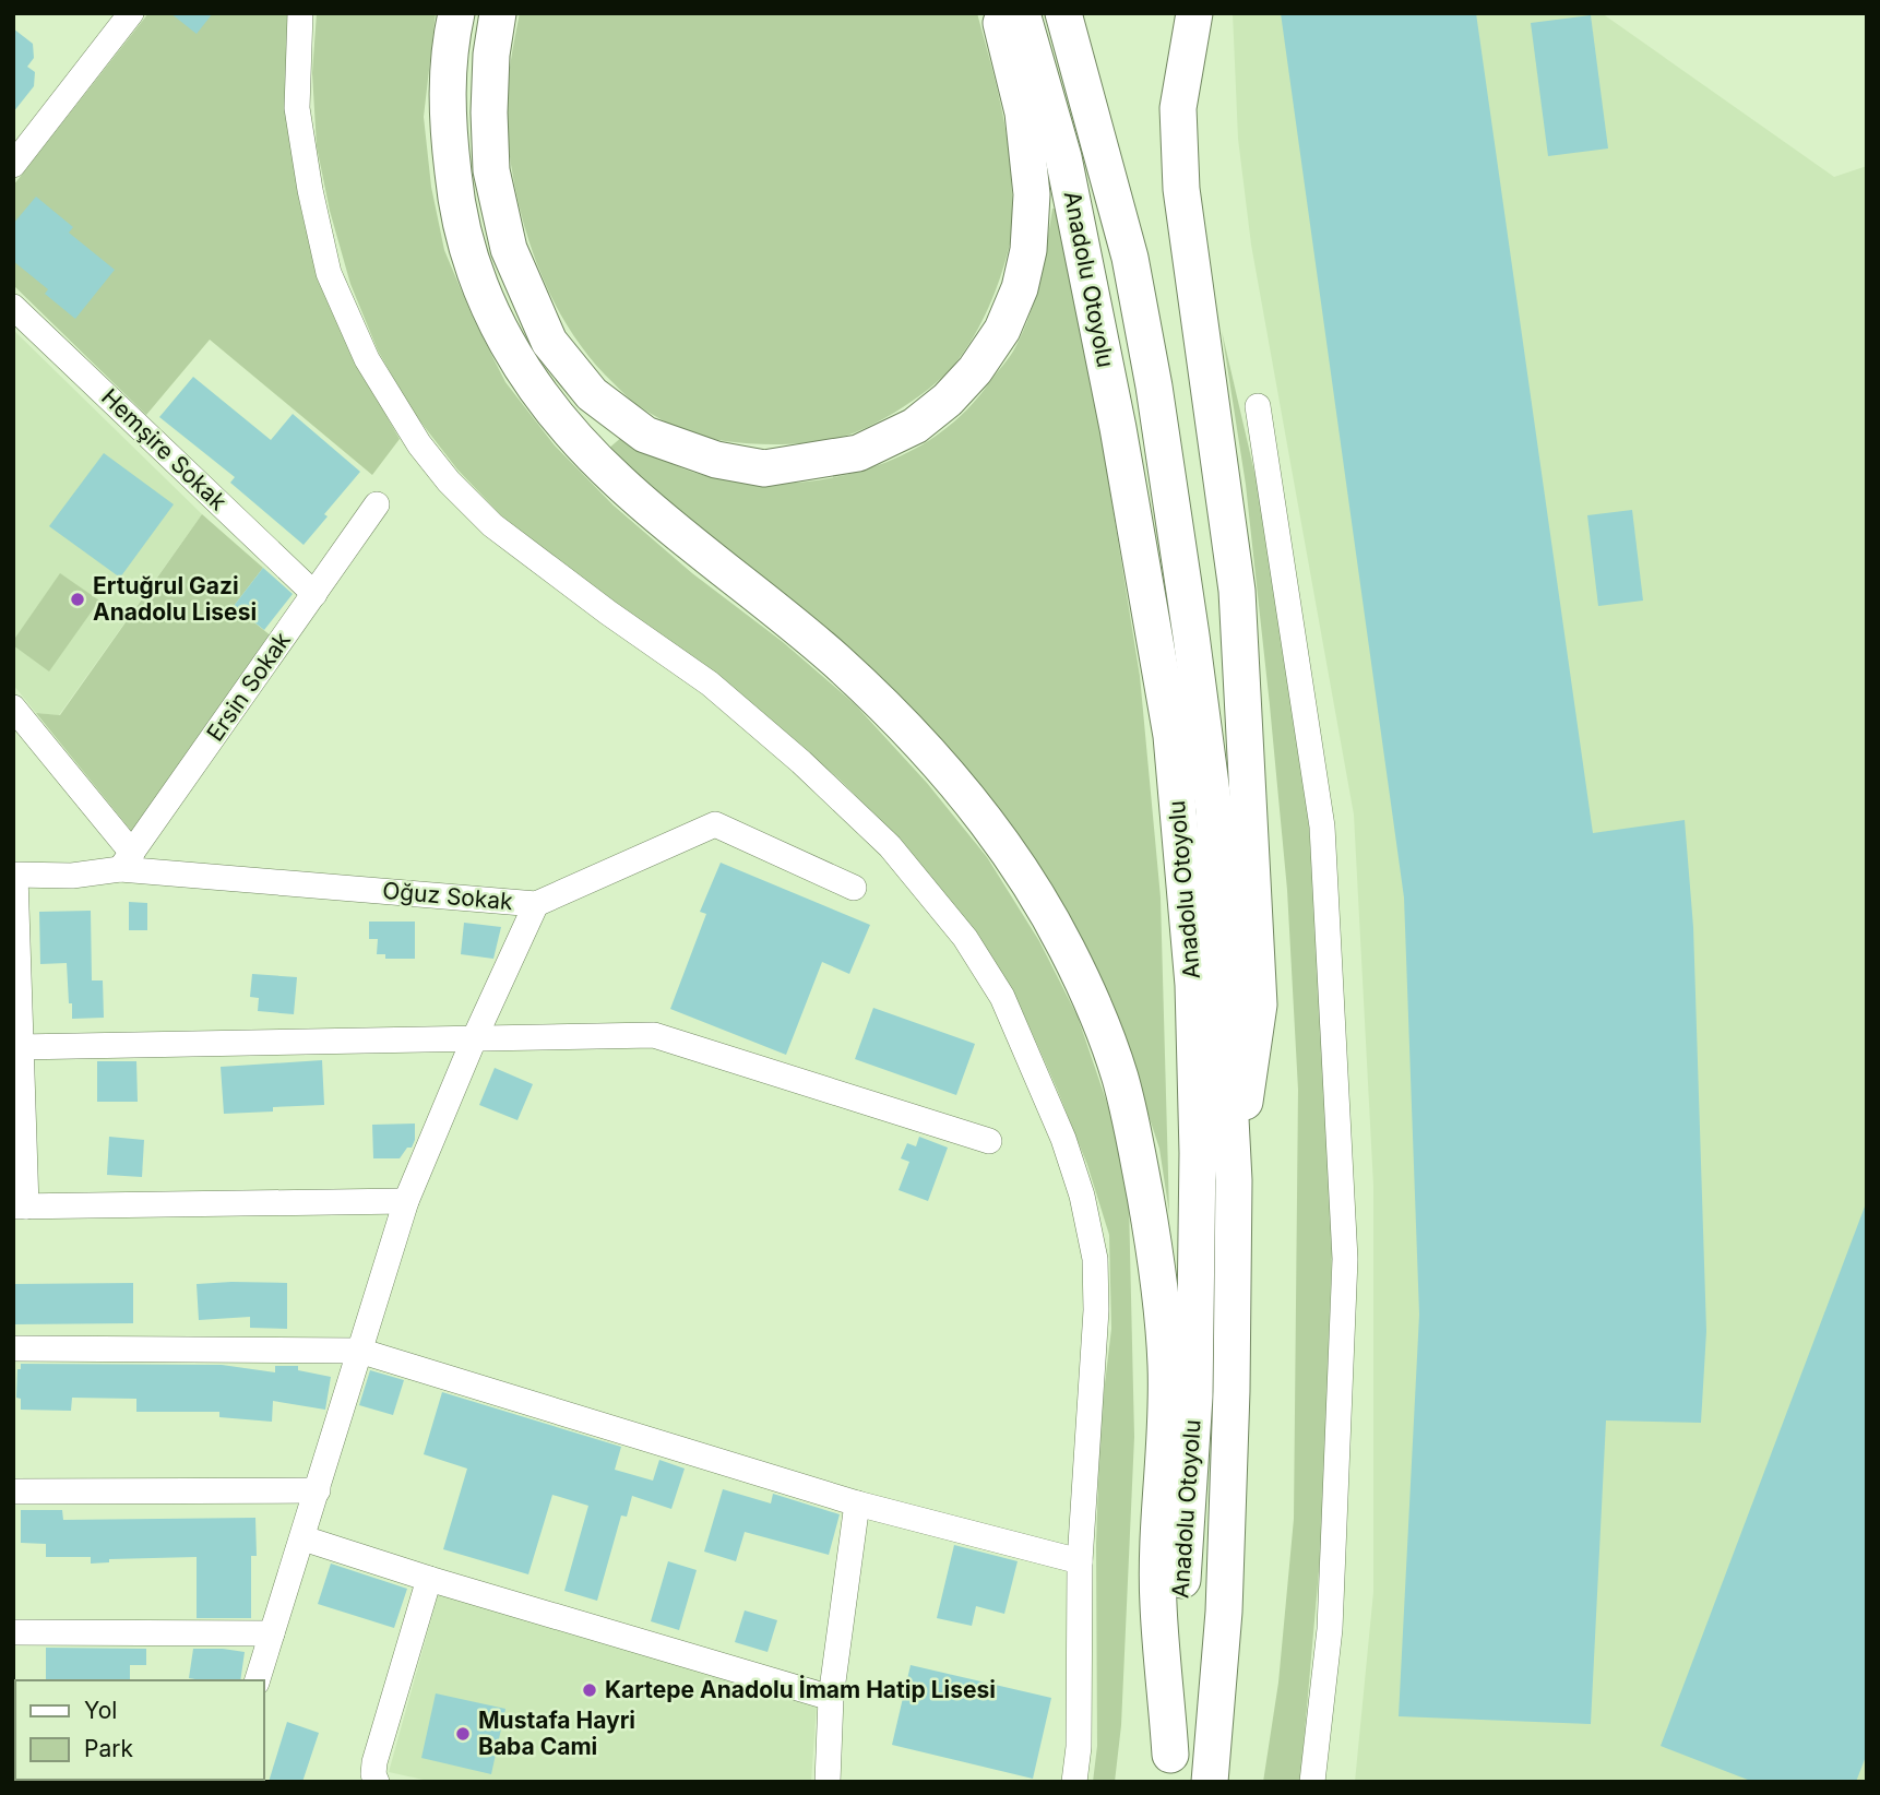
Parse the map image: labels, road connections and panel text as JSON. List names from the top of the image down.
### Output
{
  "streets": {
    "highway": ["Anadolu Otoyolu"],
    "street": ["Hemşire Sokak", "Ersin Sokak", "Oğuz Sokak"]
  },
  "crossings": [
    ["Hemşire Sokak", "Ersin Sokak"],
    ["Ersin Sokak", "Oğuz Sokak"]
  ],
  "places": ["Ertuğrul Gazi Anadolu Lisesi", "Kartepe Anadolu İmam Hatip Lisesi", "Mustafa Hayri Baba Cami"],
  "legend": ["Yol", "Park"]
}
